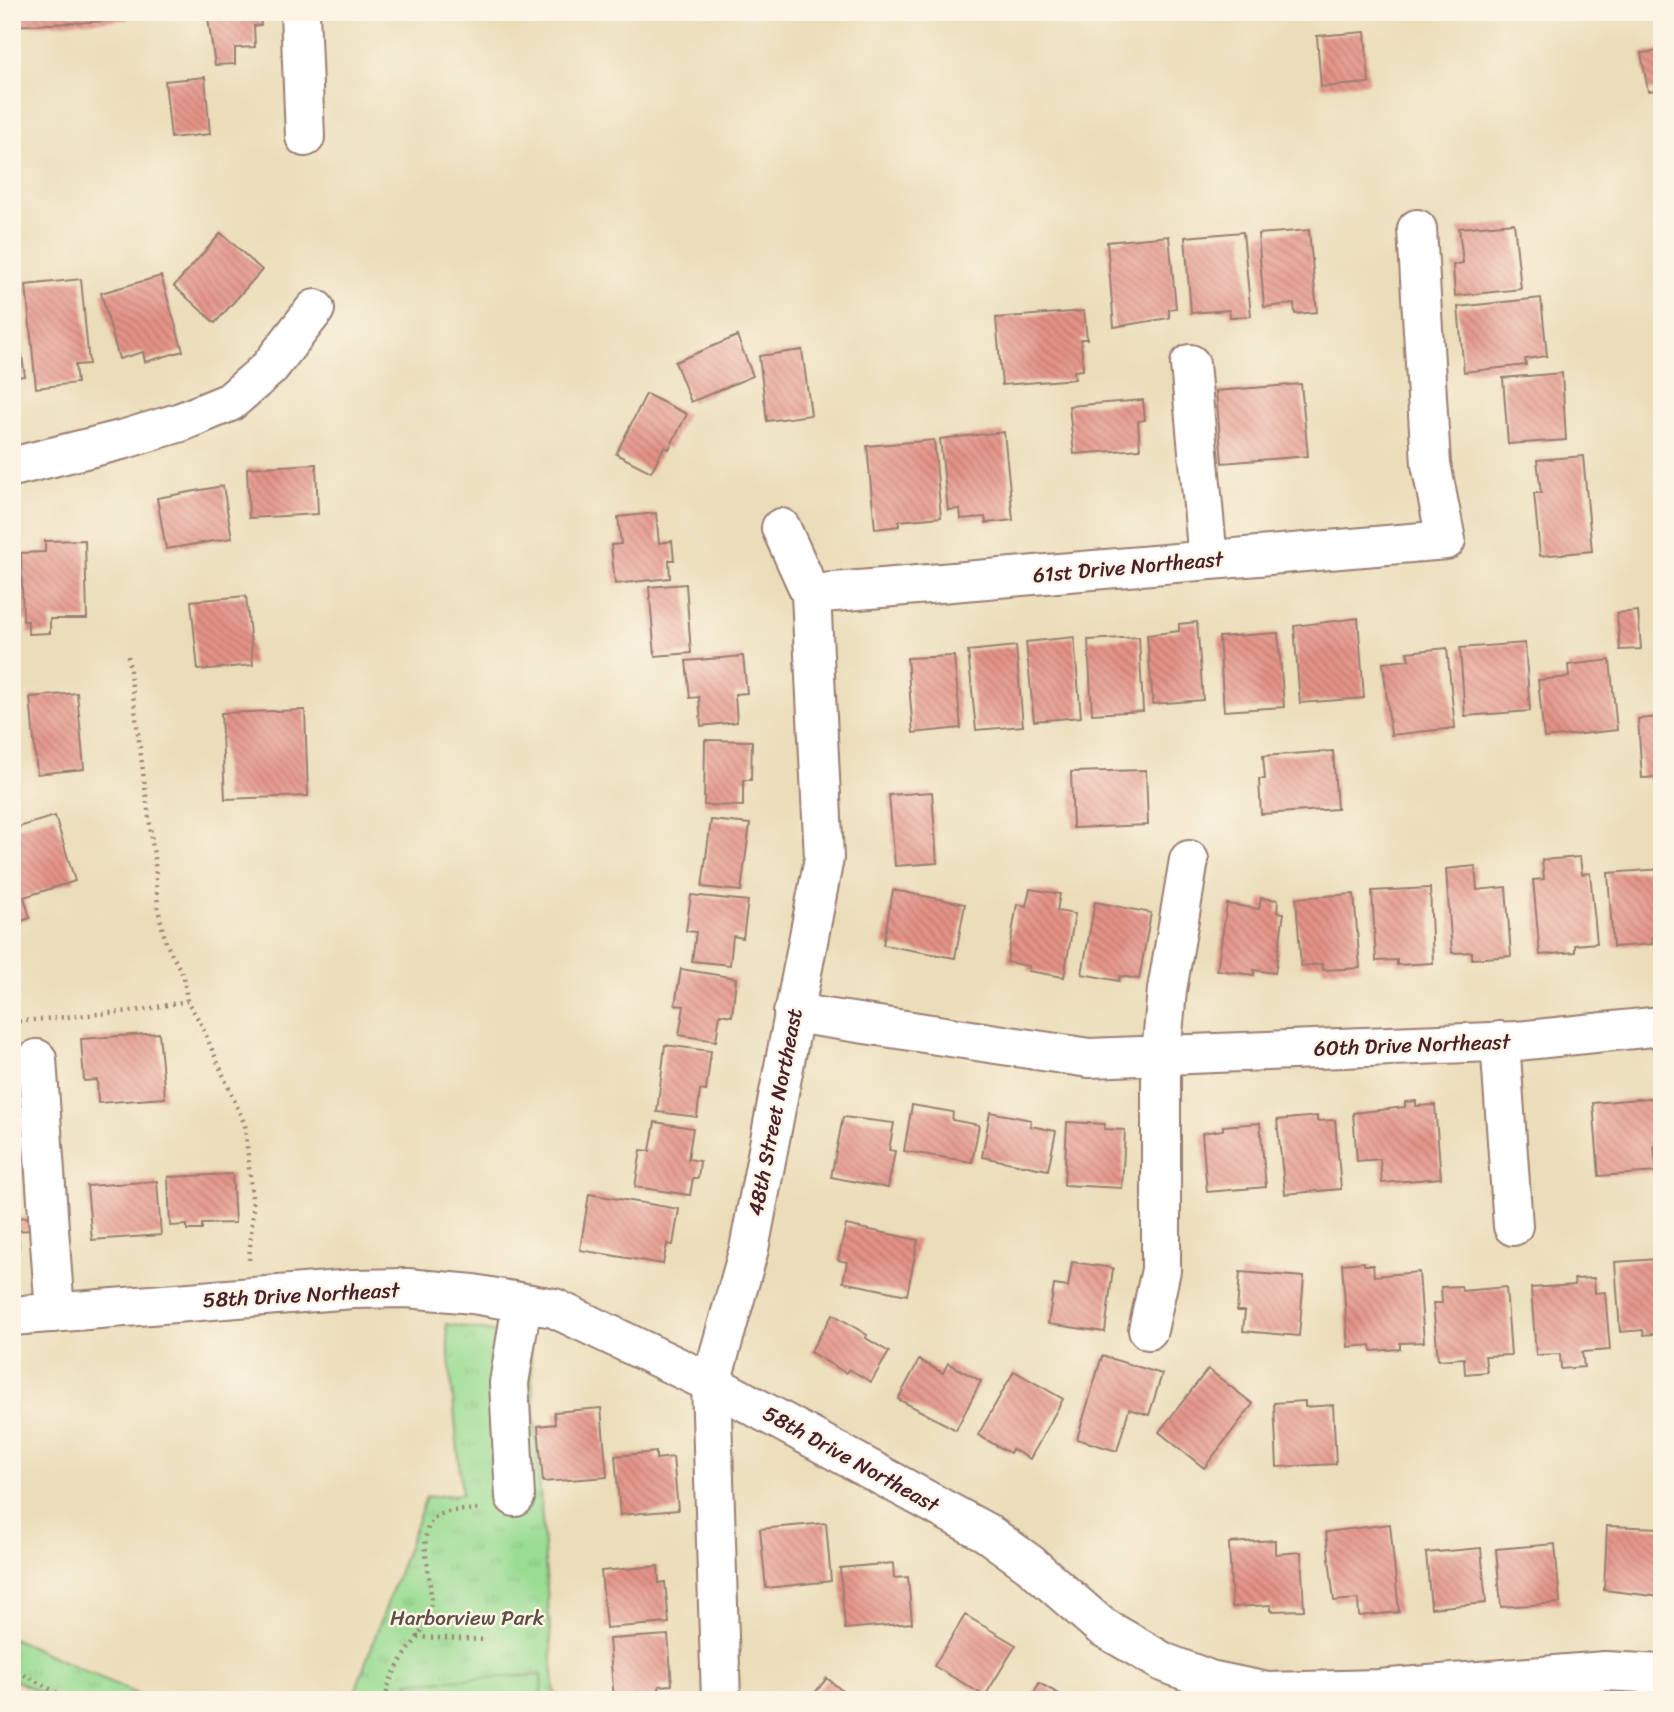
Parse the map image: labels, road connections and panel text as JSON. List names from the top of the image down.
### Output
{
  "streets": {
    "street": [
      "61st Drive Northeast",
      "60th Drive Northeast",
      "48th Street Northeast",
      "58th Drive Northeast"
    ]
  },
  "crossings": [
    ["61st Drive Northeast", "48th Street Northeast"],
    ["60th Drive Northeast", "48th Street Northeast"],
    ["48th Street Northeast", "58th Drive Northeast"]
  ],
  "parks": ["Harborview Park"]
}
